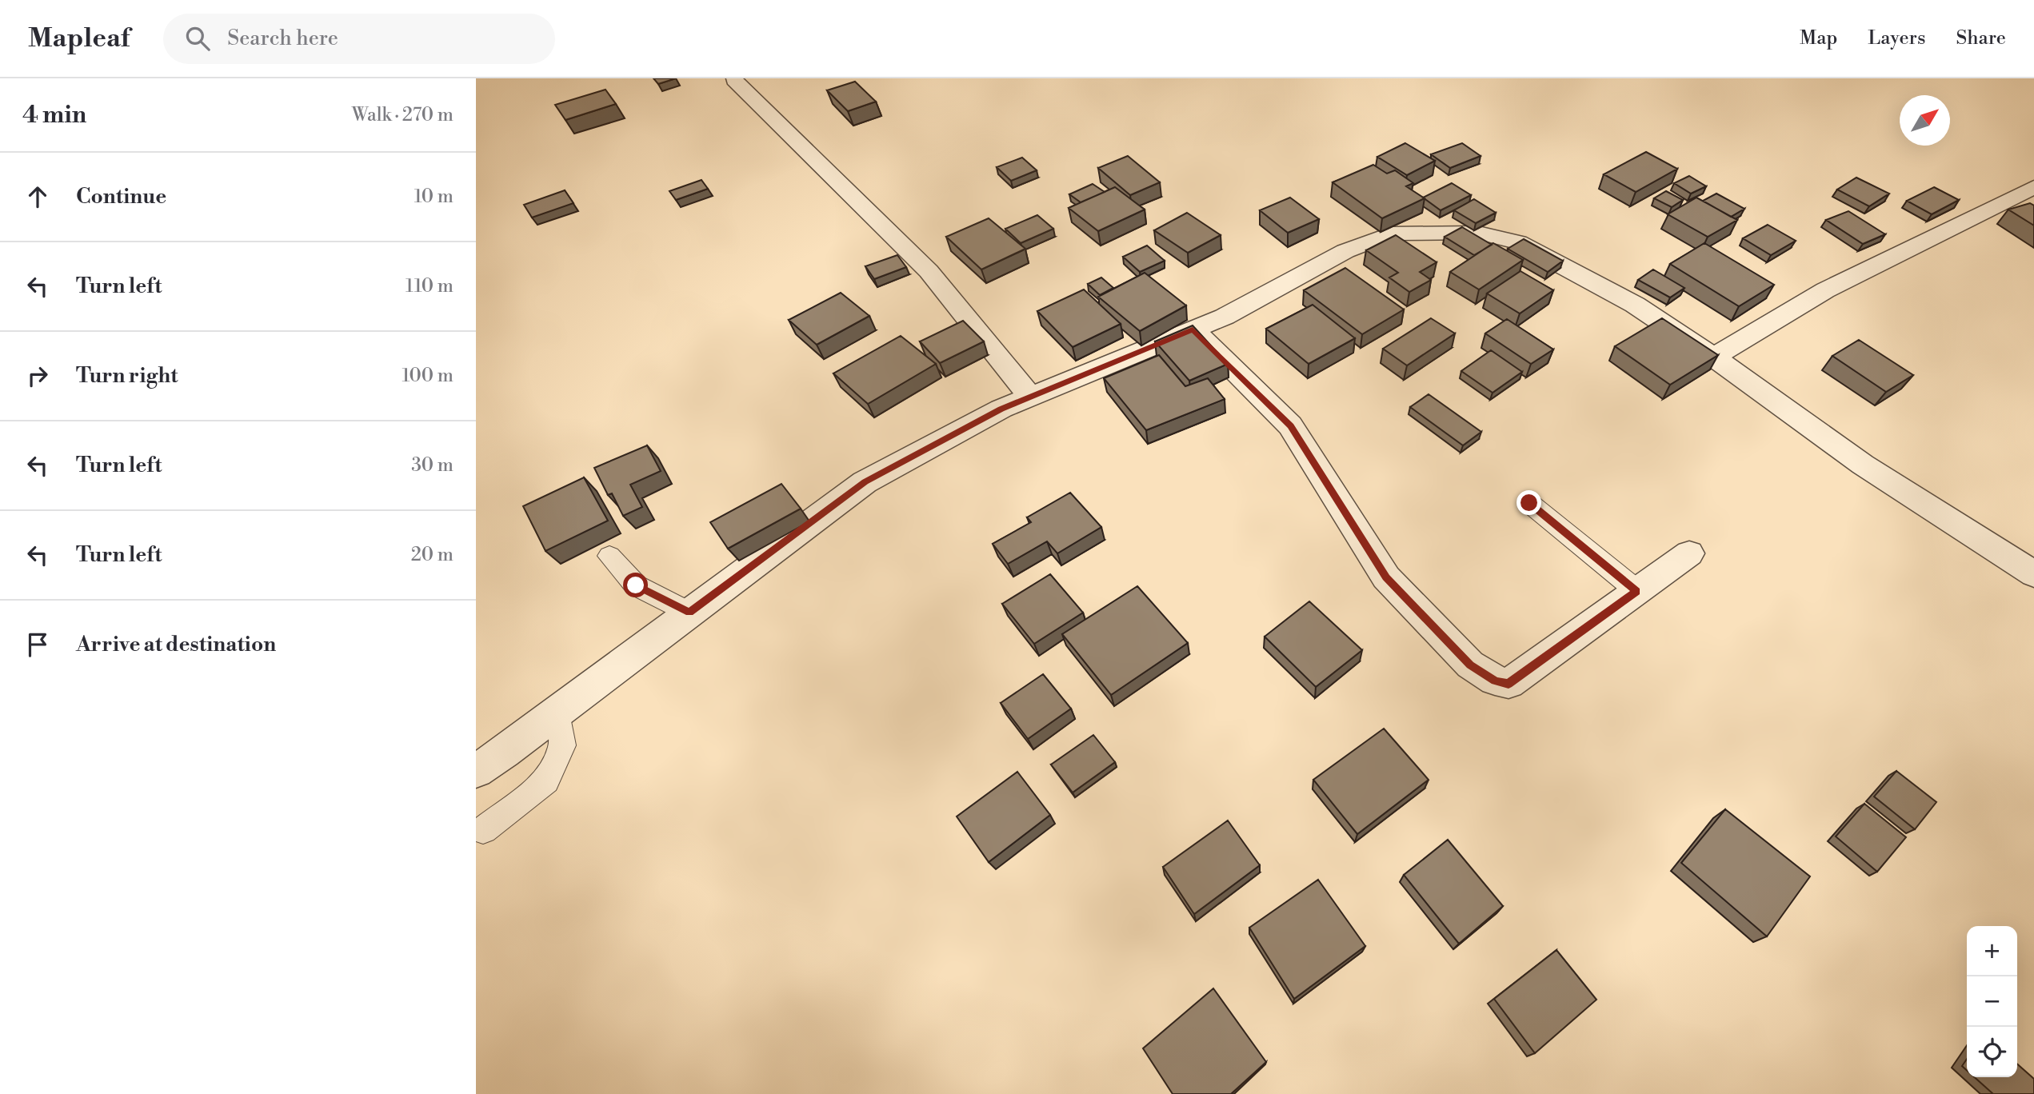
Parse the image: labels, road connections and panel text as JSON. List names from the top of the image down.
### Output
{
  "north": "top right",
  "page": {
    "header": "Mapleaf",
    "search": "Search here",
    "nav": ["Map", "Layers", "Share"],
    "heading": ["4 min", "Walk · 270 m"],
    "list": [
      ["Continue", "10 m"],
      ["Turn left", "110 m"],
      ["Turn right", "100 m"],
      ["Turn left", "30 m"],
      ["Turn left", "20 m"],
      "Arrive at destination"
    ],
    "map_buttons": ["+", "−"]
  }
}
